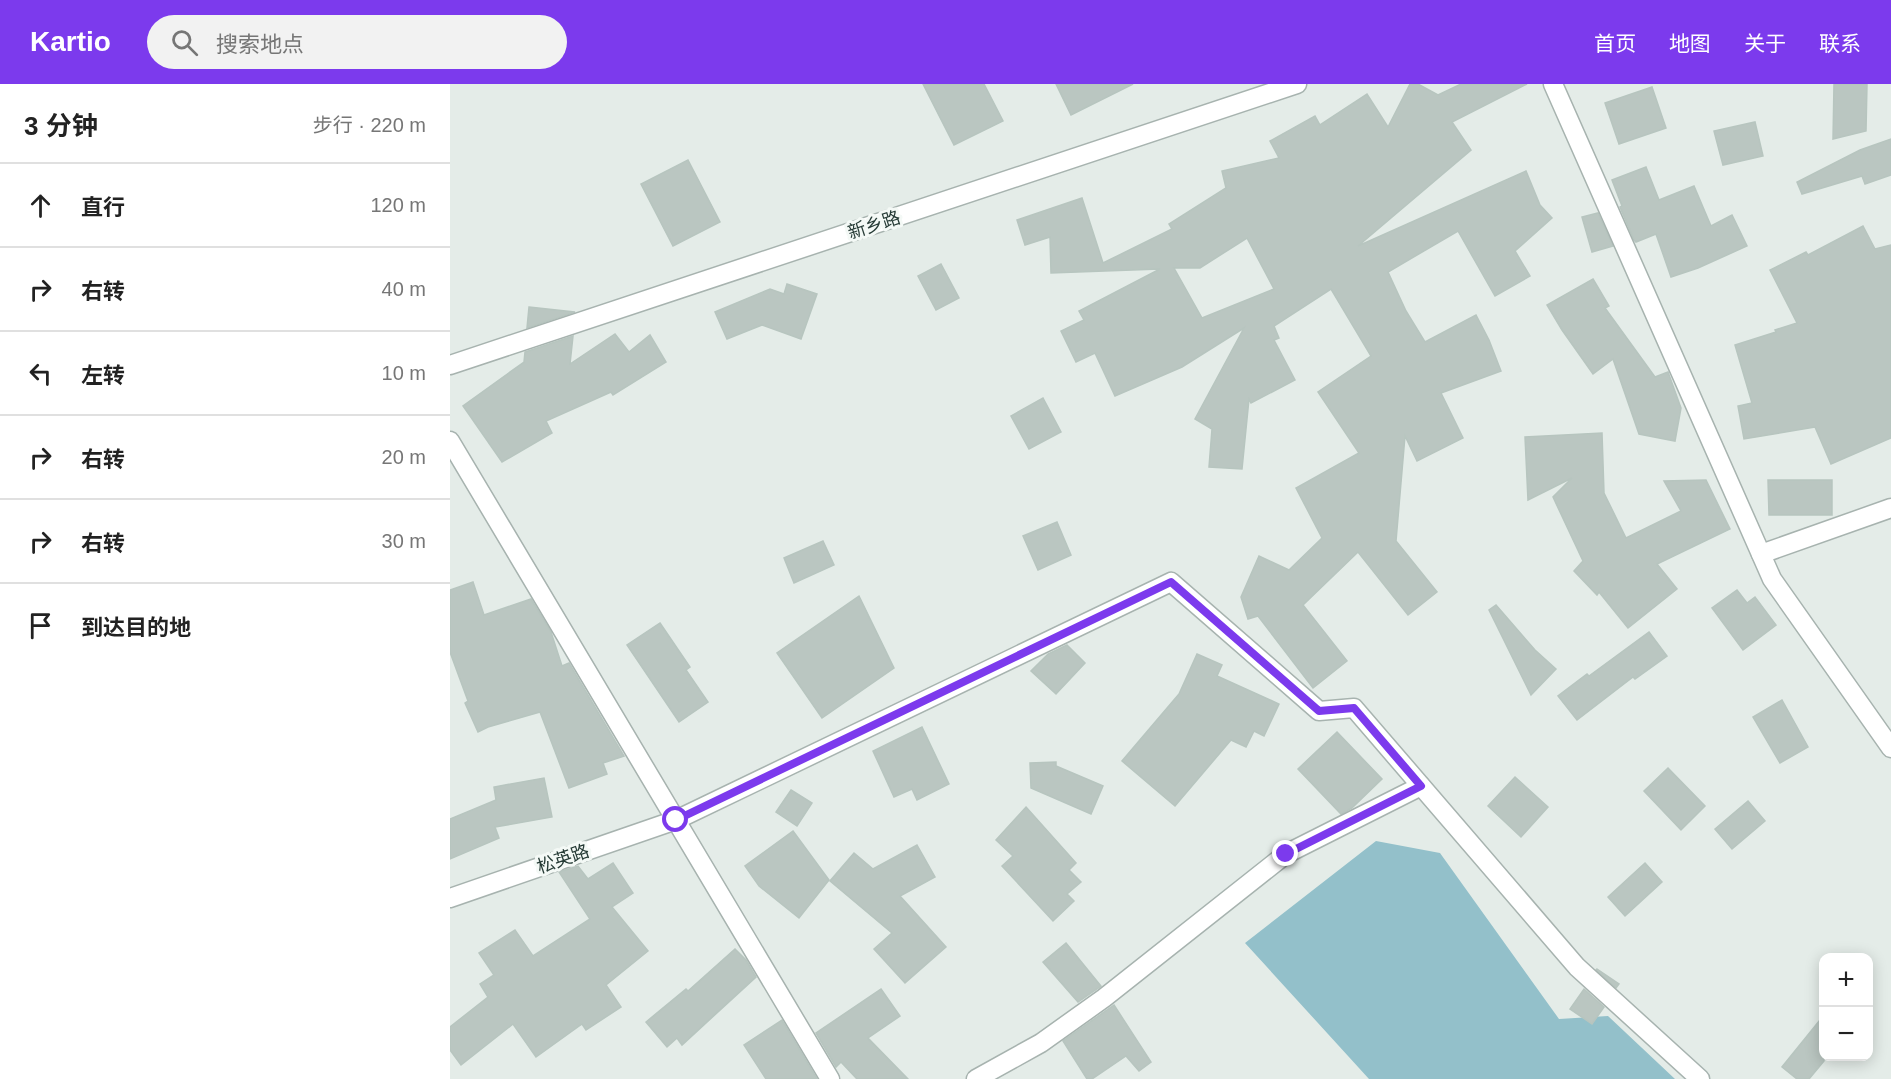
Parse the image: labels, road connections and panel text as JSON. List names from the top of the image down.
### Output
{
  "streets": {
    "street": ["新乡路", "松英路"]
  },
  "page": {
    "header": "Kartio",
    "search": "搜索地点",
    "nav": [
      "首页",
      "地图",
      "关于",
      "联系"
    ],
    "heading": ["3 分钟", "步行 · 220 m"],
    "list": [
      ["直行", "120 m"],
      ["右转", "40 m"],
      ["左转", "10 m"],
      ["右转", "20 m"],
      ["右转", "30 m"],
      "到达目的地"
    ],
    "map_buttons": ["+", "−"]
  }
}
